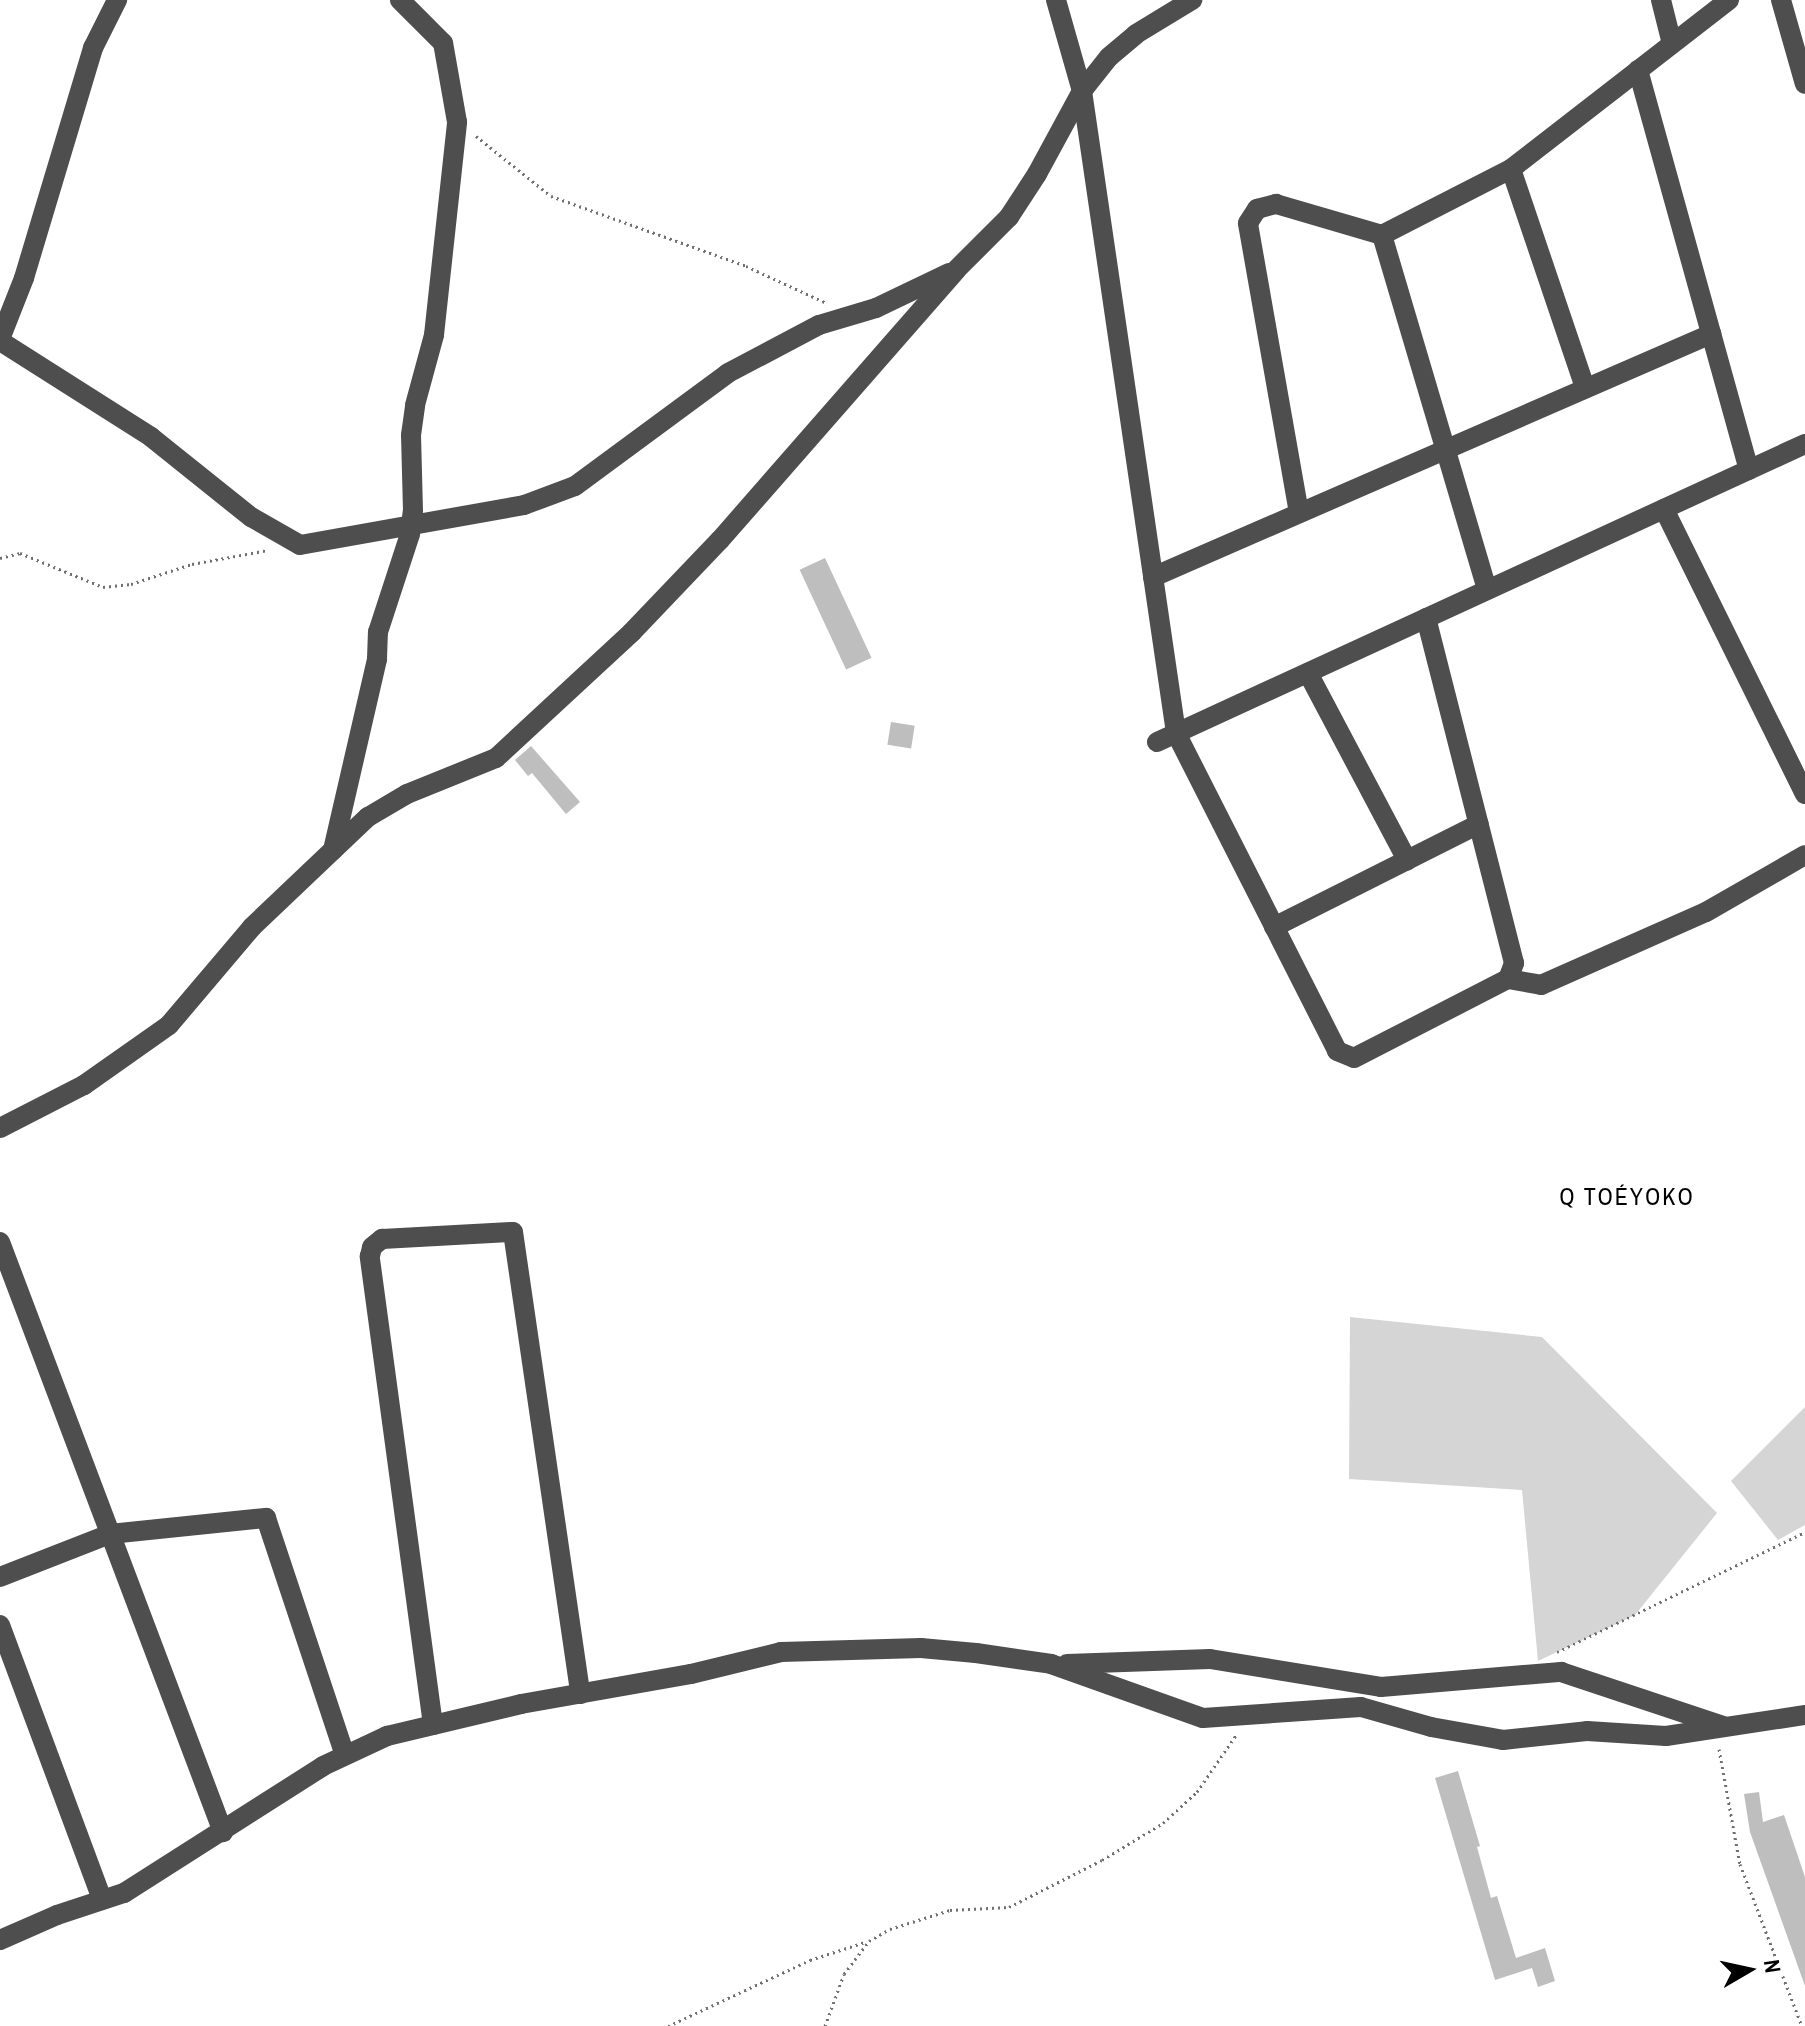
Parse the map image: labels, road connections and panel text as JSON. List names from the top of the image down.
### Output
{
  "districts": ["Q TOÉYOKO"],
  "north": "right"
}
